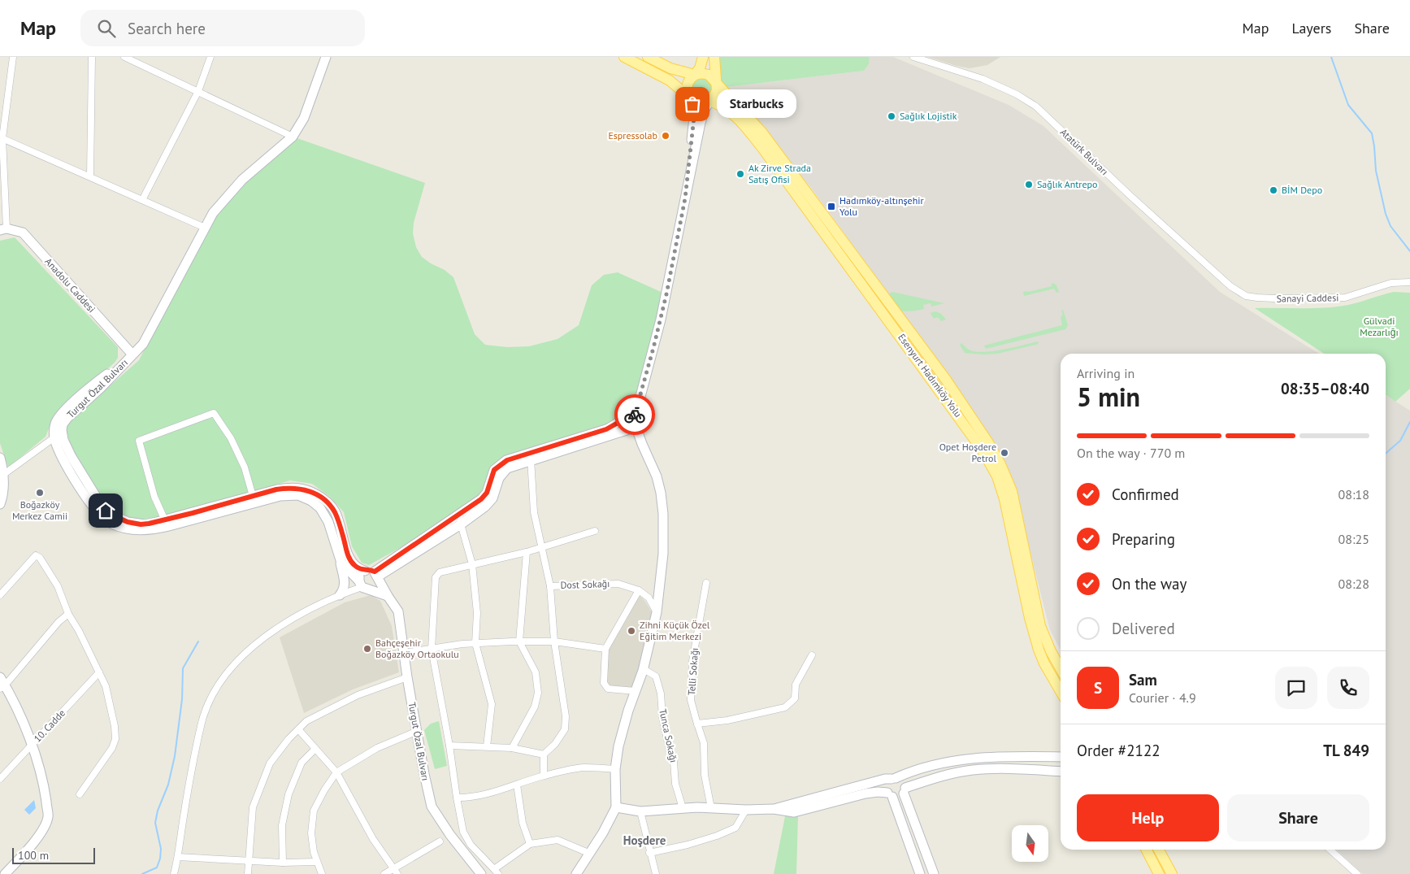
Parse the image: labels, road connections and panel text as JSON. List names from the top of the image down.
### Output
{
  "streets": {
    "main road": ["Esenyurt Hadımköy Yolu"],
    "street": [
      "Atatürk Bulvarı",
      "Anadolu Caddesi",
      "Sanayi Caddesi",
      "Turgut Özal Bulvarı",
      "Dost Sokağı",
      "Telli Sokağı",
      "10. Cadde",
      "Tunca Sokağı"
    ]
  },
  "crossings": [
    ["Atatürk Bulvarı", "Sanayi Caddesi"],
    ["Anadolu Caddesi", "Turgut Özal Bulvarı"]
  ],
  "districts": ["Hoşdere"],
  "parks": ["Gülvadi Mezarlıḡı"],
  "places": {
    "other": [
      "Starbucks",
      "Sağlık Lojistik",
      "Espressolab",
      "Ak Zirve Strada Satış Ofisi",
      "Sağlık Antrepo",
      "BİM Depo",
      "Opet Hoşdere Petrol",
      "Boğazköy Merkez Camii",
      "Zihni Küçük Özel Eğitim Merkezi",
      "Bahçeşehir Boğazköy Ortaokulu"
    ],
    "transit": ["Hadımköy-altınşehir Yolu"]
  },
  "scale_bar": "100 m",
  "north": "bottom",
  "page": {
    "header": "Map",
    "search": "Search here",
    "nav": ["Map", "Layers", "Share"],
    "bubble": "Starbucks",
    "heading": ["5 min", "Arriving in", "08:35–08:40"],
    "panel": [
      "Sam",
      "Courier · 4.9",
      "Order #2122",
      "TL 849"
    ],
    "bar": "On the way · 770 m",
    "list": [
      ["Confirmed", "08:18"],
      ["Preparing", "08:25"],
      ["On the way", "08:28"],
      "Delivered"
    ],
    "round": "S",
    "buttons": ["Help", "Share"],
    "scale": "100 m"
  }
}
